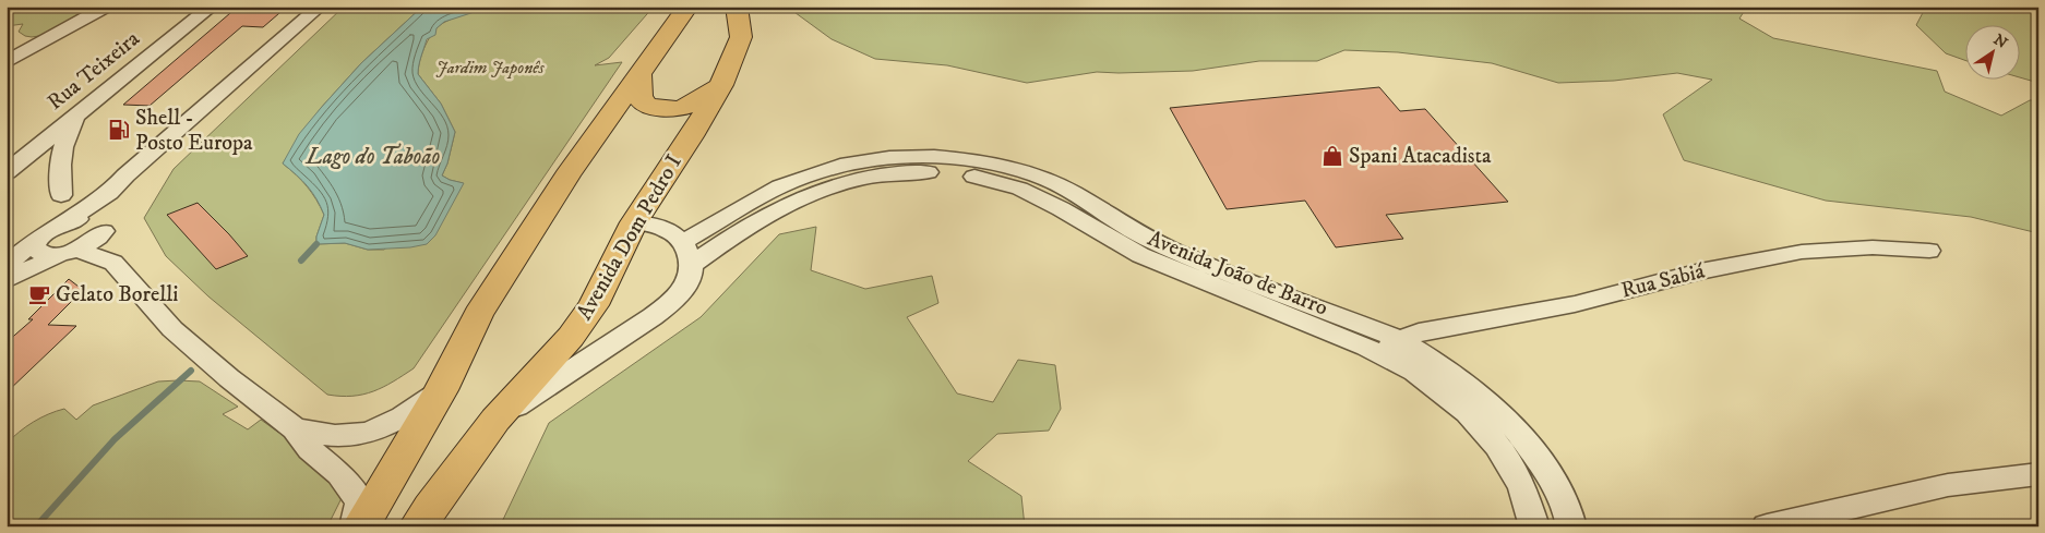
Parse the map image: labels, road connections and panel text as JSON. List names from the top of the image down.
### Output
{
  "streets": {
    "main road": ["Avenida Dom Pedro I"],
    "street": ["Rua Teixeira", "Avenida João de Barro", "Rua Sabiá"]
  },
  "crossings": [
    ["Avenida João de Barro", "Rua Sabiá"]
  ],
  "water": ["Lago do Taboão"],
  "parks": ["Jardim Japonês"],
  "places": {
    "fuel station": ["Shell - Posto Europa"],
    "shop": ["Spani Atacadista"],
    "cafe": ["Gelato Borelli"]
  },
  "north": "top right"
}
